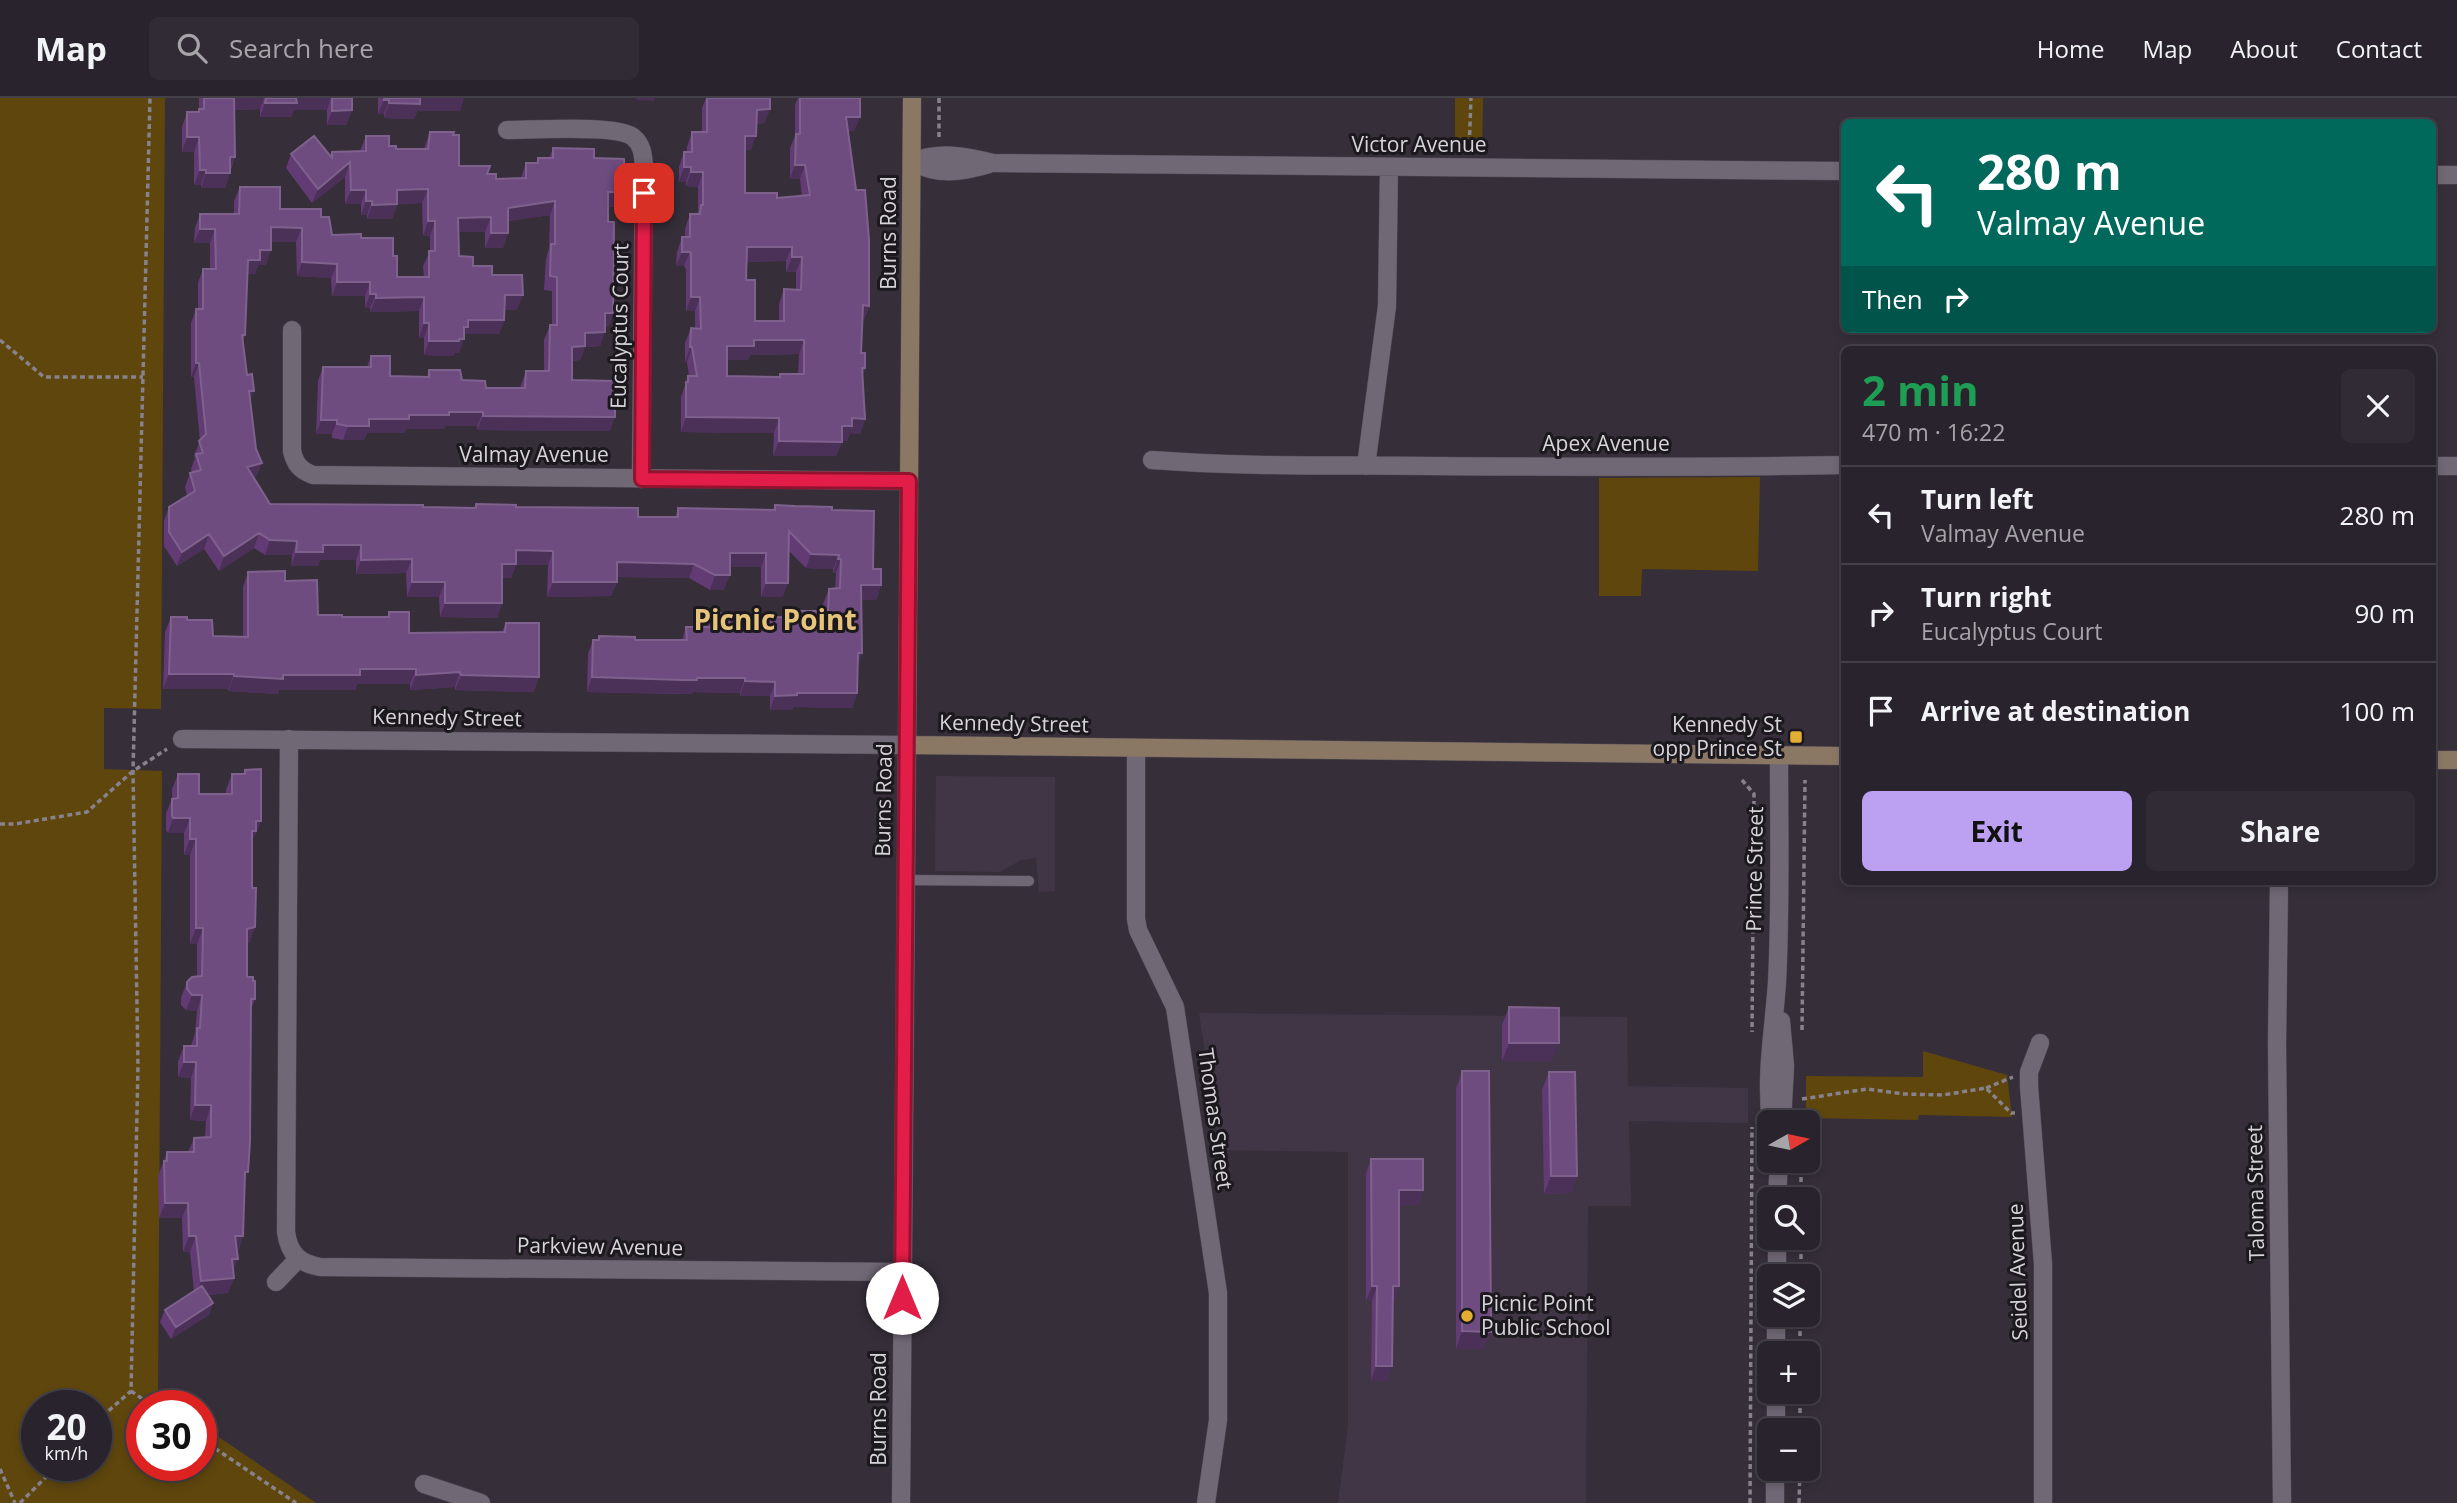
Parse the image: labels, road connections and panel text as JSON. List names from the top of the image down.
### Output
{
  "streets": {
    "street": [
      "Victor Avenue",
      "Burns Road",
      "Eucalyptus Court",
      "Apex Avenue",
      "Valmay Avenue",
      "Kennedy Street",
      "Prince Street",
      "Thomas Street",
      "Taloma Street",
      "Parkview Avenue",
      "Seidel Avenue"
    ]
  },
  "crossings": [
    ["Victor Avenue", "Burns Road"],
    ["Burns Road", "Valmay Avenue"],
    ["Burns Road", "Kennedy Street"],
    ["Burns Road", "Parkview Avenue"],
    ["Eucalyptus Court", "Valmay Avenue"],
    ["Kennedy Street", "Prince Street"],
    ["Kennedy Street", "Thomas Street"]
  ],
  "districts": ["Picnic Point"],
  "places": {
    "transit": ["Kennedy St opp Prince St"],
    "other": ["Picnic Point Public School"]
  },
  "north": "right",
  "page": {
    "header": "Map",
    "search": "Search here",
    "nav": [
      "Home",
      "Map",
      "About",
      "Contact"
    ],
    "turn": ["280 m", "Valmay Avenue"],
    "then": "Then",
    "heading": ["2 min", "470 m · 16:22"],
    "list": [
      {
        "name": "Turn left",
        "note": "Valmay Avenue",
        "value": "280 m"
      },
      {
        "name": "Turn right",
        "note": "Eucalyptus Court",
        "value": "90 m"
      },
      {
        "name": "Arrive at destination",
        "value": "100 m"
      }
    ],
    "buttons": ["Exit", "Share"],
    "map_buttons": ["+", "−"],
    "speed": "20 km/h",
    "limit": "30"
  }
}
